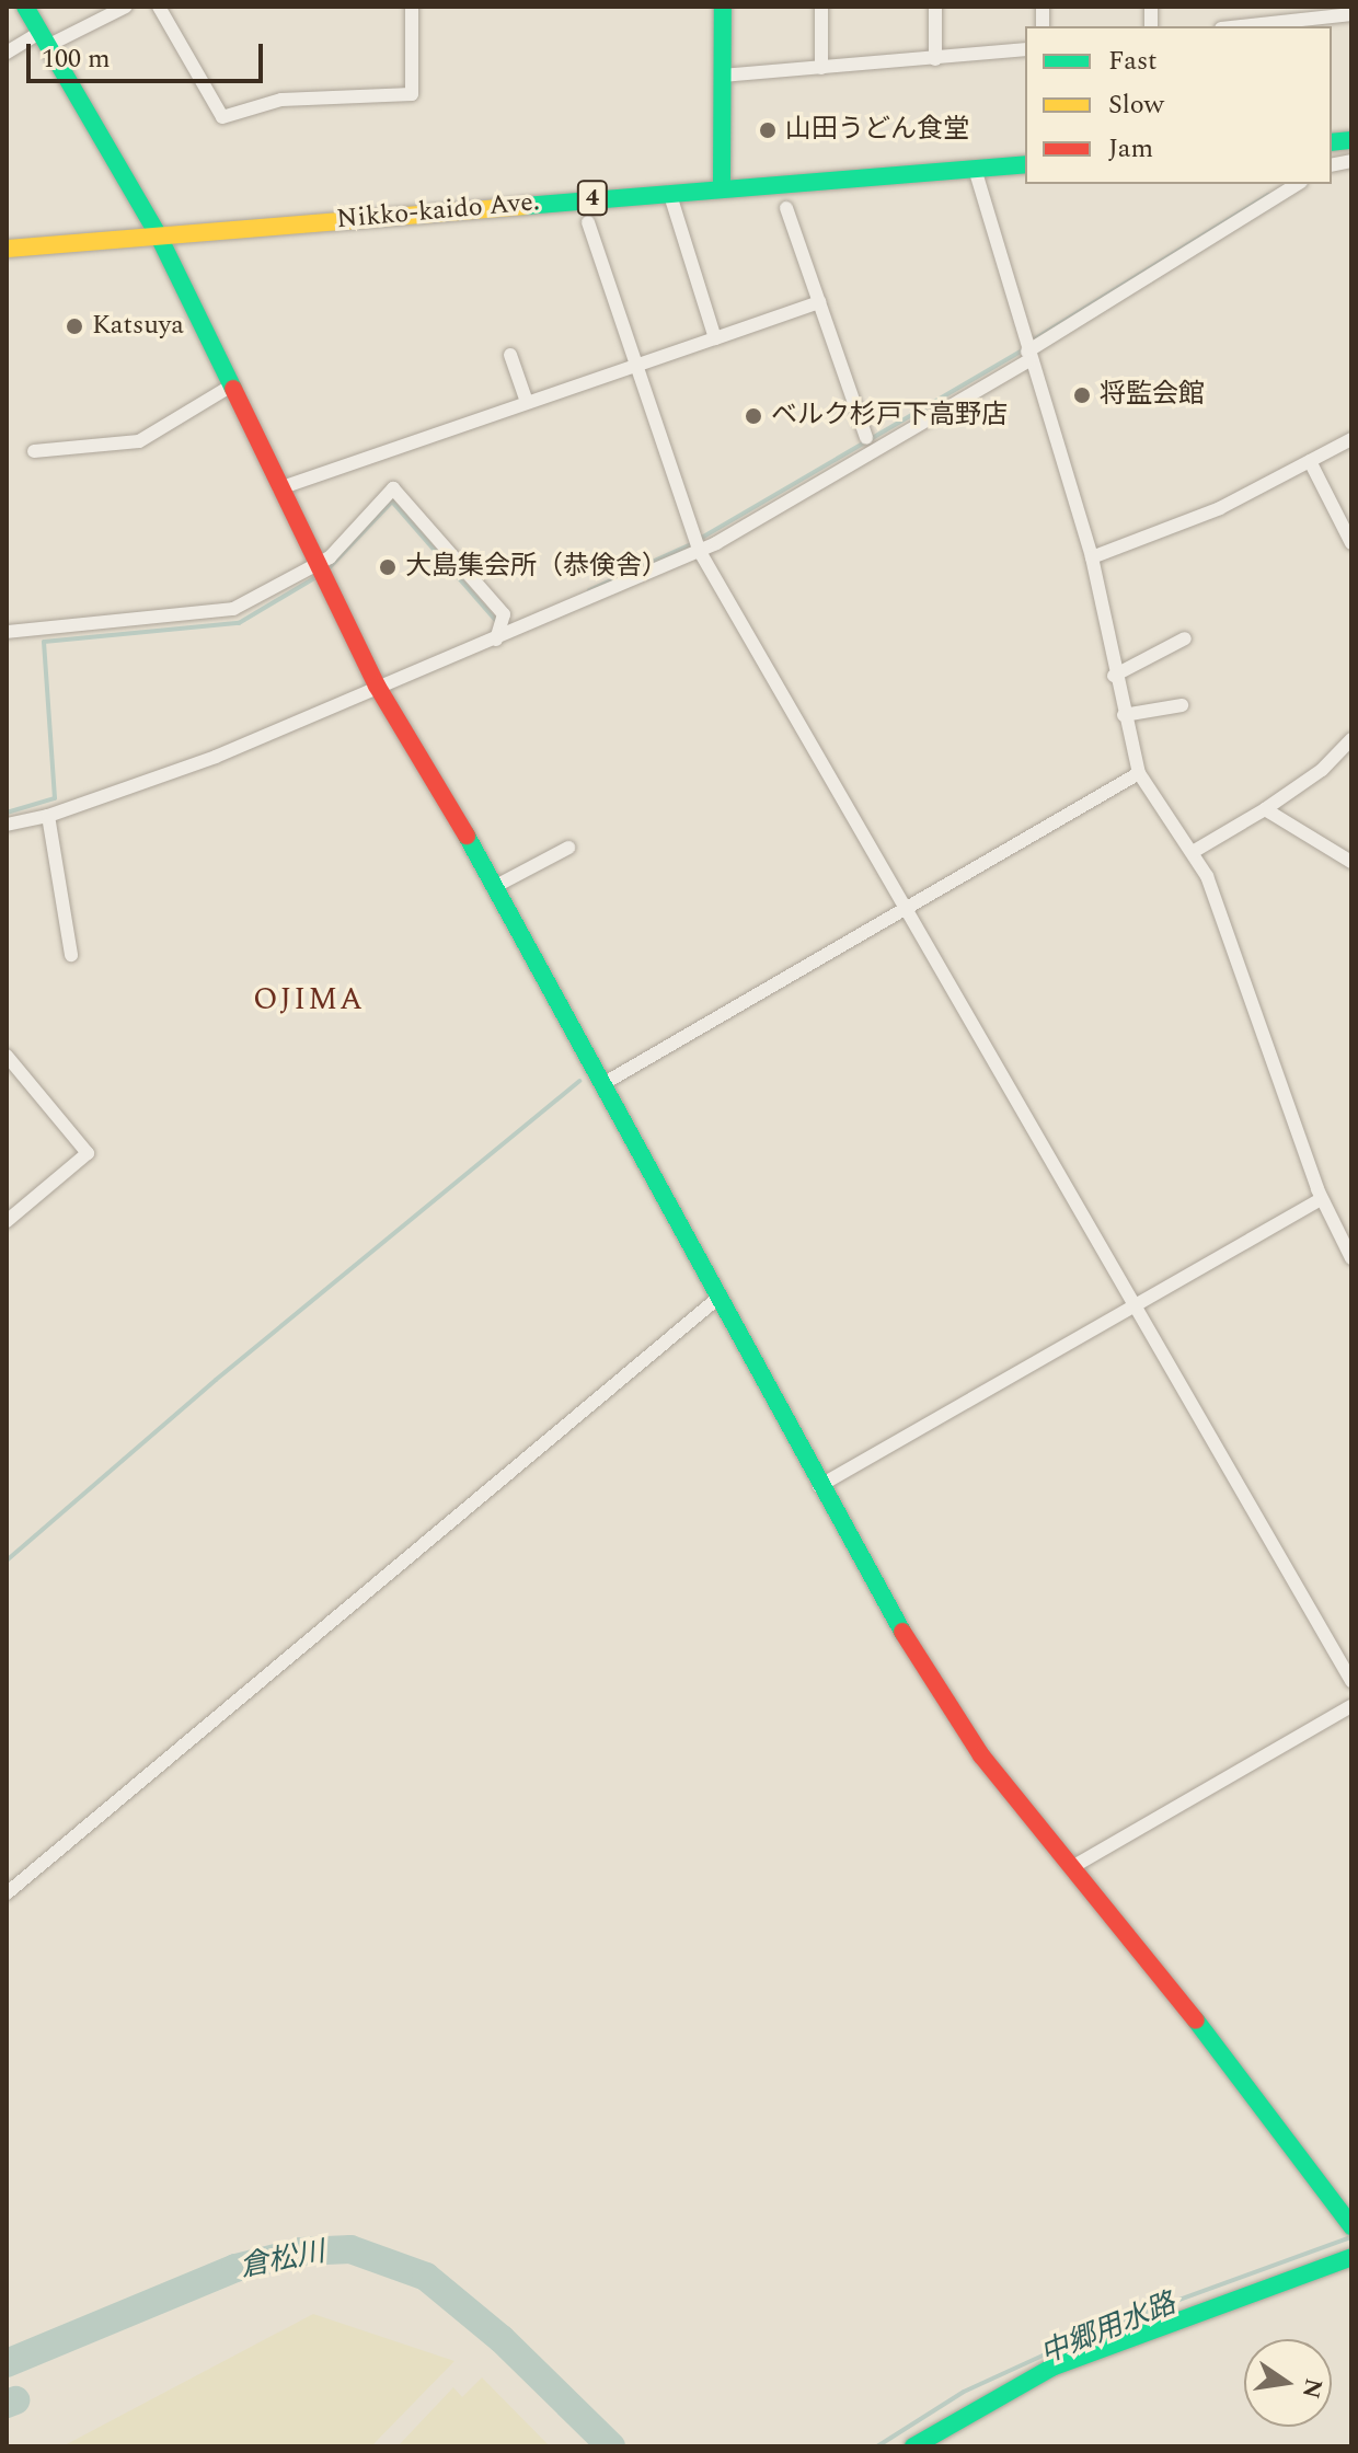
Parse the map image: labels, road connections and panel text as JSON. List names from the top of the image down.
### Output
{
  "streets": {
    "main road": ["4", "Nikko-kaido Ave."]
  },
  "districts": ["OJIMA"],
  "water": ["倉松川", "中郷用水路"],
  "places": [
    "山田うどん食堂",
    "Katsuya",
    "将監会館",
    "ベルク杉戸下高野店",
    "大島集会所（恭倹舎）"
  ],
  "legend": ["Fast", "Slow", "Jam"],
  "scale_bar": "100 m",
  "north": "right"
}
